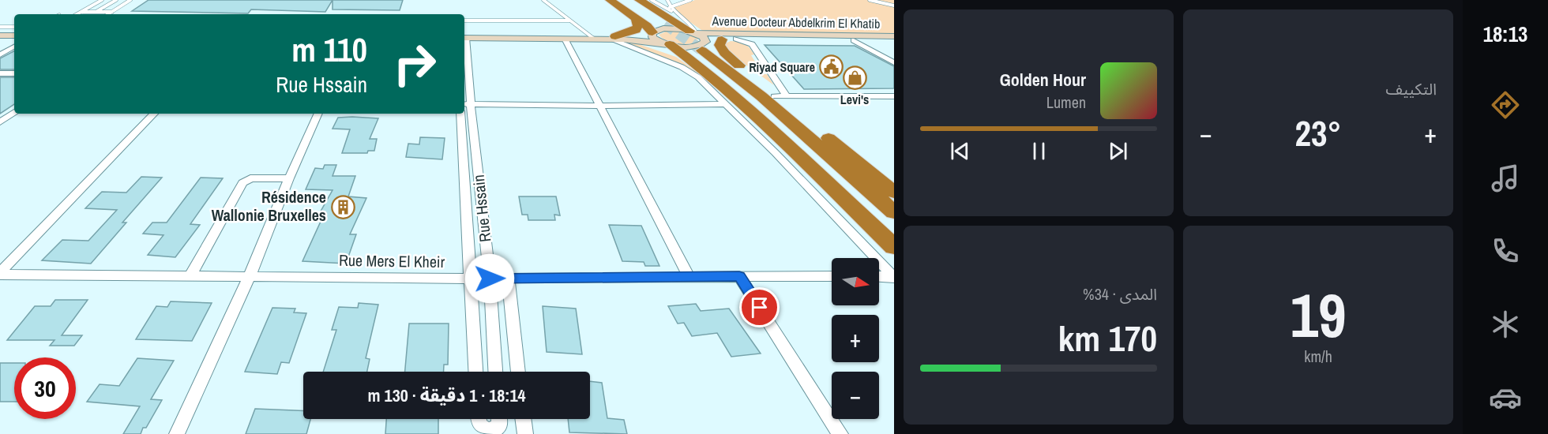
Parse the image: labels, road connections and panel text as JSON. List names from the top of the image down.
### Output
{
  "streets": {
    "main road": ["Avenue Docteur Abdelkrim El Khatib"],
    "street": ["Rue Hssain", "Rue Mers El Kheir"]
  },
  "crossings": [
    ["Rue Hssain", "Rue Mers El Kheir"]
  ],
  "places": {
    "public building": ["Riyad Square"],
    "shop": ["Levi's"],
    "building": ["Résidence Wallonie Bruxelles"]
  },
  "north": "right",
  "page": {
    "tabs": "18:13",
    "tile": [
      "التكييف",
      ["19", "km/h"],
      ["المدى · 34%", "170 km"]
    ],
    "turn": ["110 m", "Rue Hssain"],
    "song": ["Golden Hour", "Lumen"],
    "heat": ["−", "23°", "+"],
    "map_buttons": ["+", "−"],
    "limit": "30",
    "trip": "18:14 · 1 دقيقة · 130 m"
  }
}
